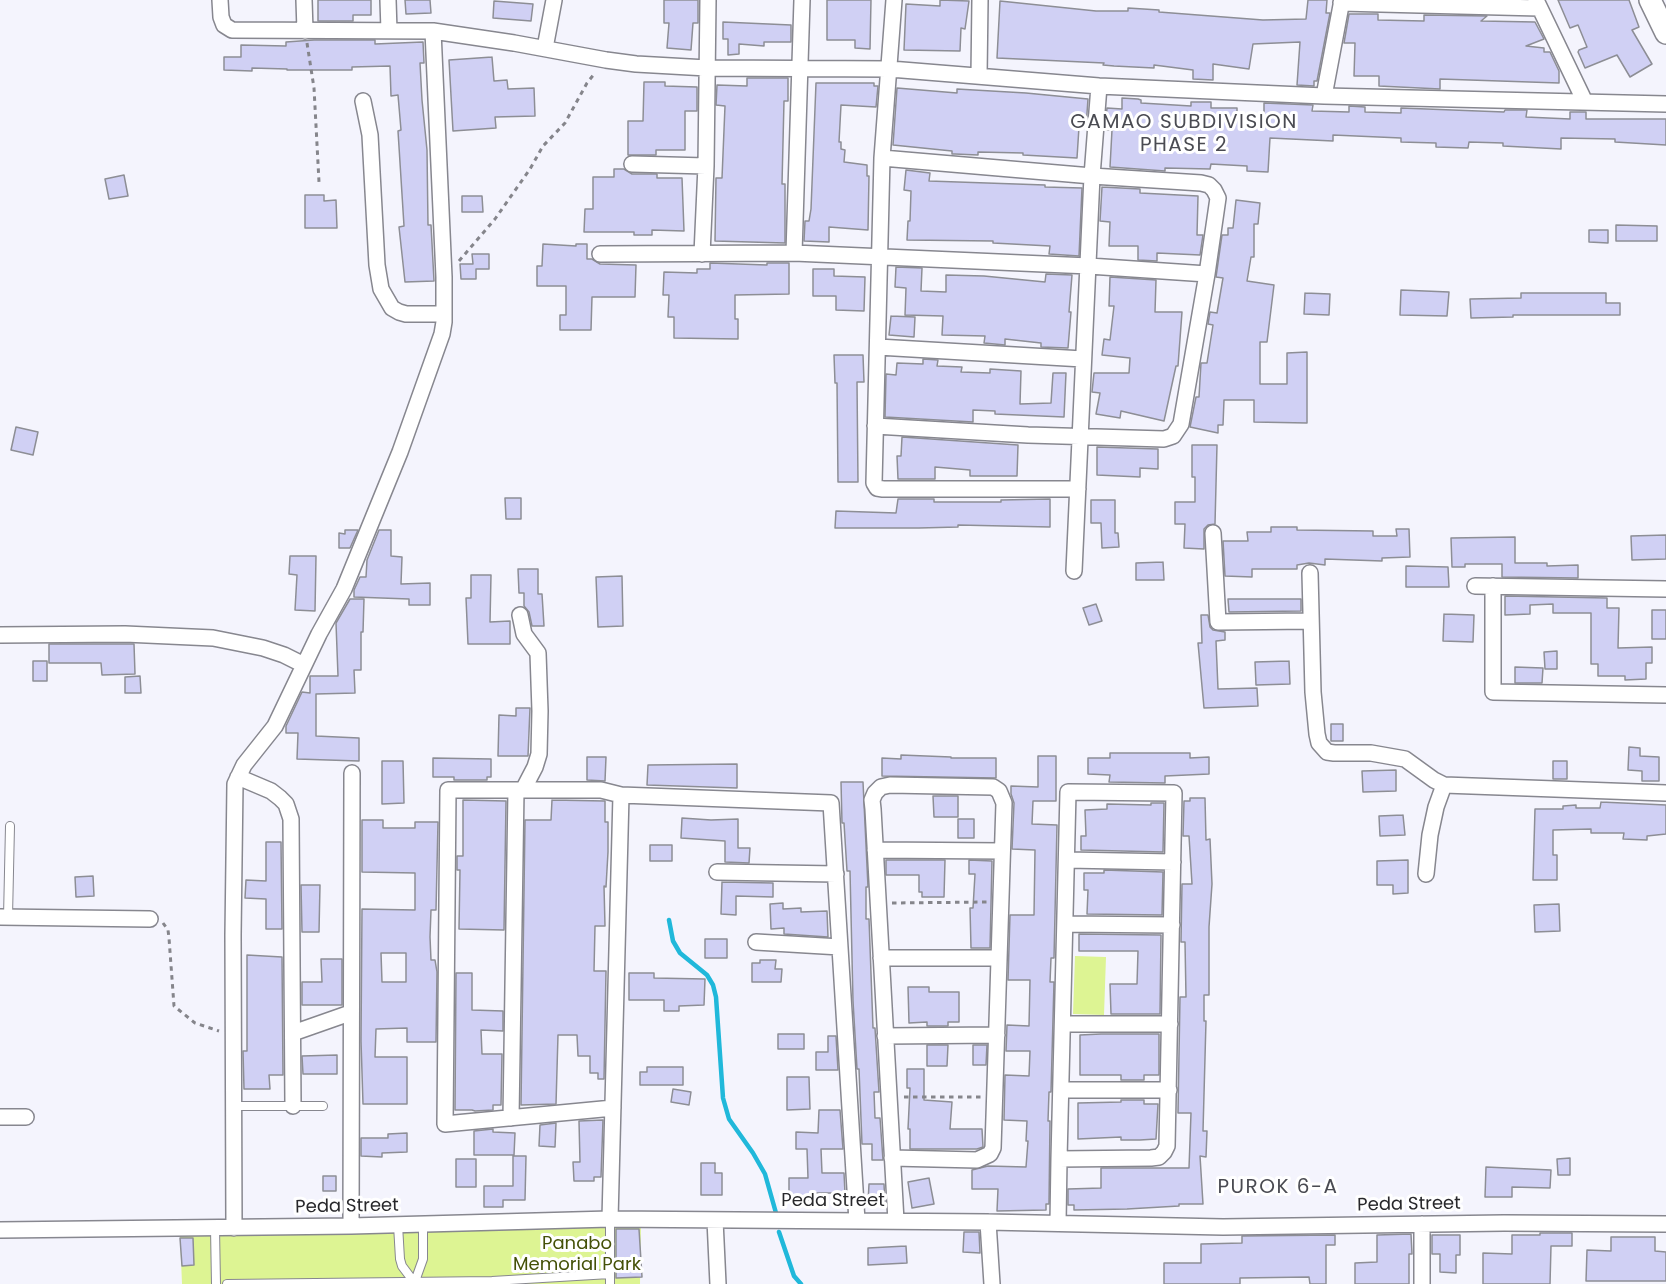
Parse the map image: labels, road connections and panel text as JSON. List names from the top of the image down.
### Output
{
  "streets": {
    "street": ["Peda Street"]
  },
  "districts": ["GAMAO SUBDIVISION PHASE 2", "PUROK 6-A"],
  "parks": ["Panabo Memorial Park"]
}
